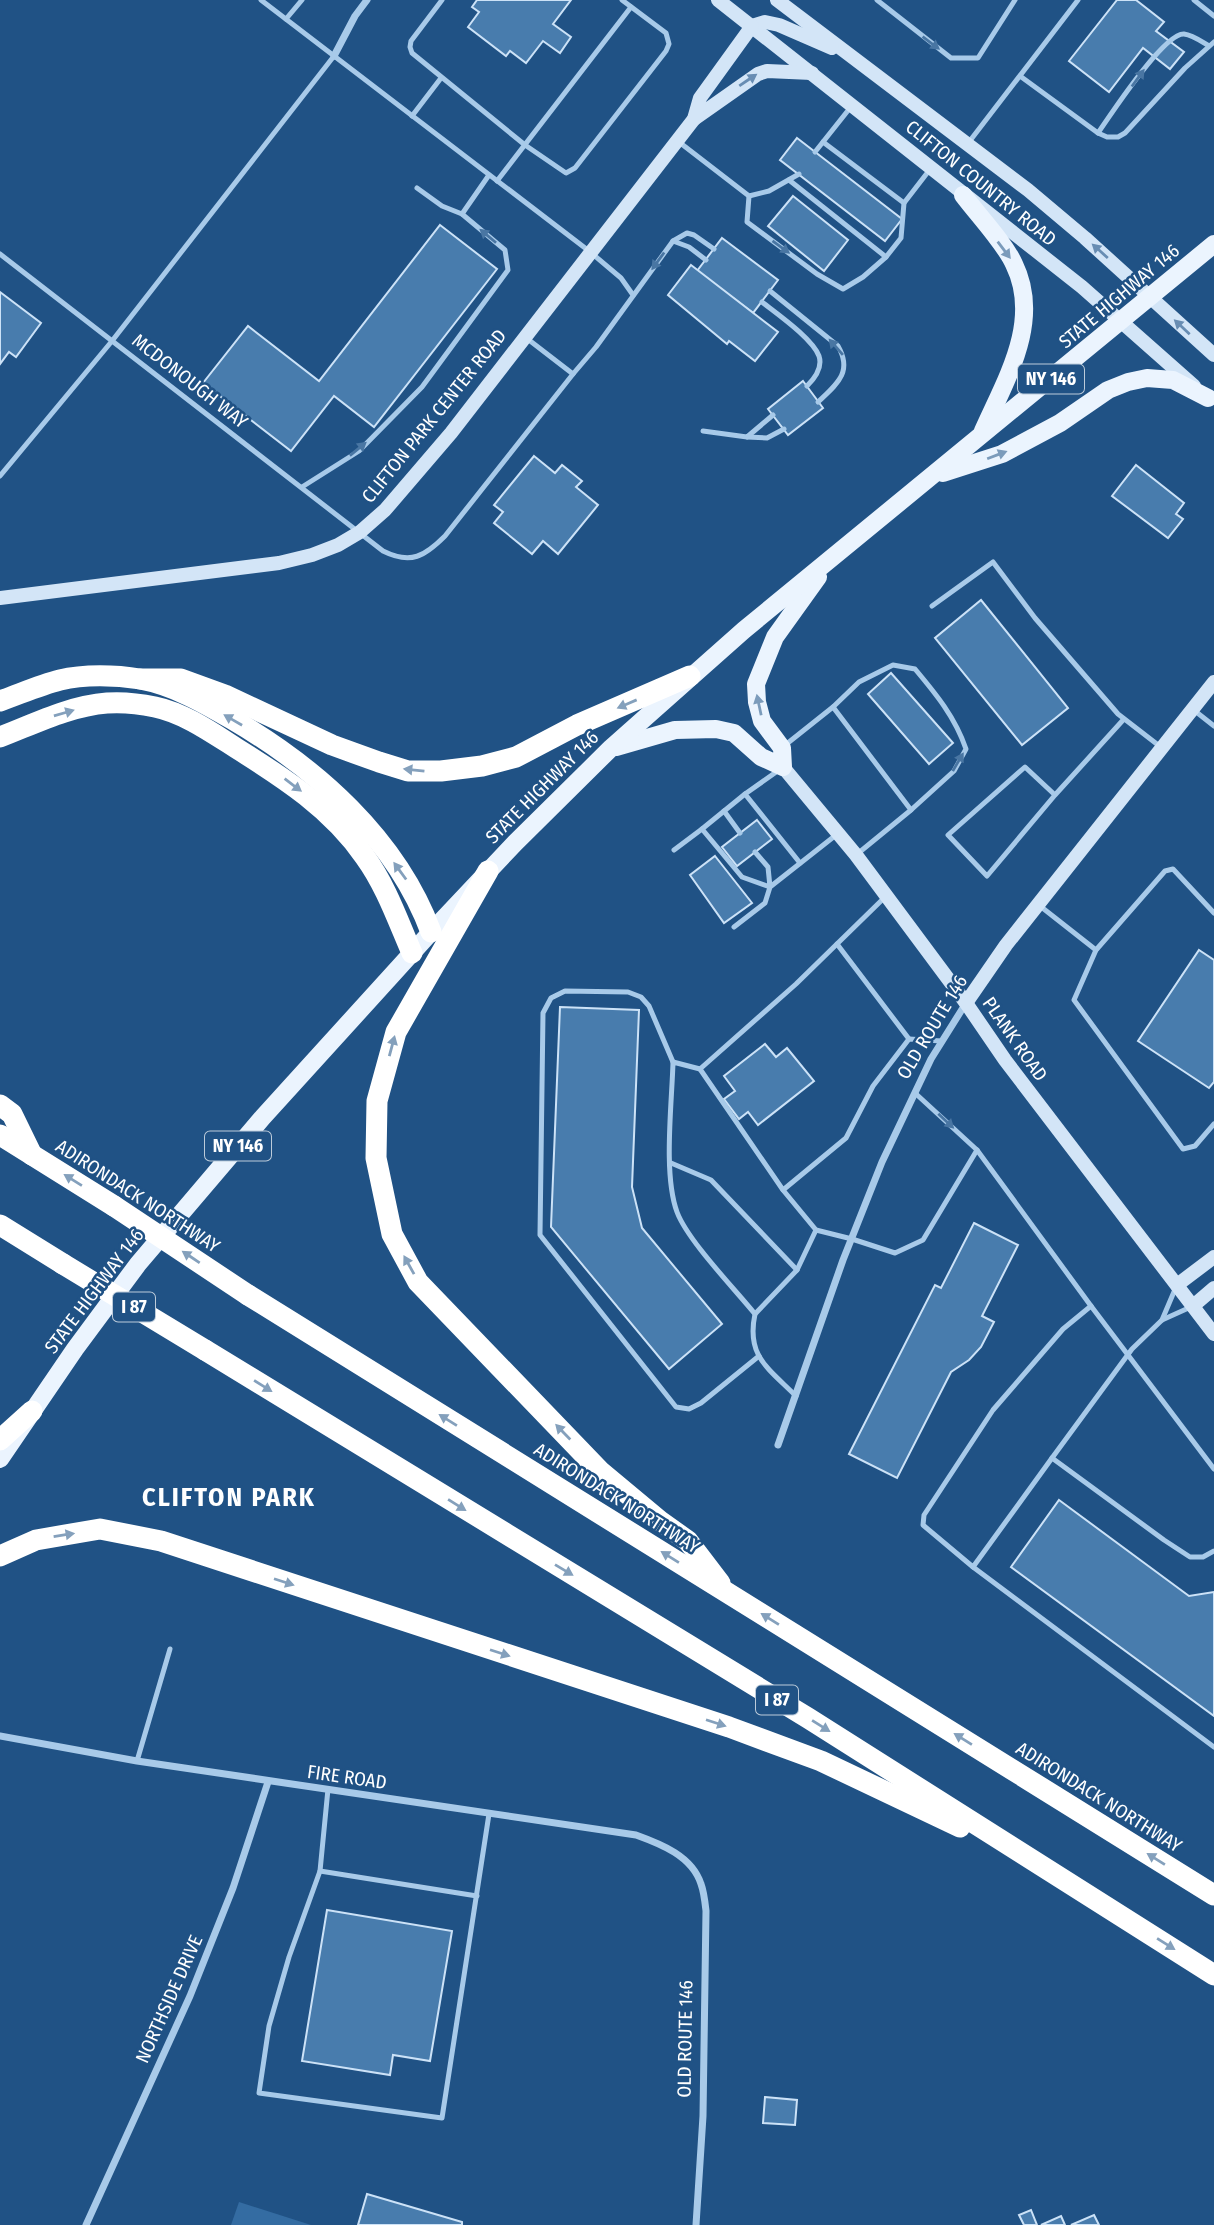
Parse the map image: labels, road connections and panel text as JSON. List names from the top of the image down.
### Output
{
  "streets": {
    "highway": ["ADIRONDACK NORTHWAY", "I 87"],
    "main road": ["STATE HIGHWAY 146", "NY 146"],
    "street": [
      "CLIFTON COUNTRY ROAD",
      "CLIFTON PARK CENTER ROAD",
      "OLD ROUTE 146",
      "PLANK ROAD",
      "FIRE ROAD",
      "NORTHSIDE DRIVE"
    ],
    "lane": ["MCDONOUGH WAY"]
  },
  "crossings": [
    ["CLIFTON COUNTRY ROAD", "STATE HIGHWAY 146"],
    ["CLIFTON COUNTRY ROAD", "CLIFTON PARK CENTER ROAD"],
    ["MCDONOUGH WAY", "CLIFTON PARK CENTER ROAD"],
    ["OLD ROUTE 146", "PLANK ROAD"],
    ["OLD ROUTE 146", "FIRE ROAD"],
    ["FIRE ROAD", "NORTHSIDE DRIVE"]
  ],
  "districts": ["CLIFTON PARK"]
}
